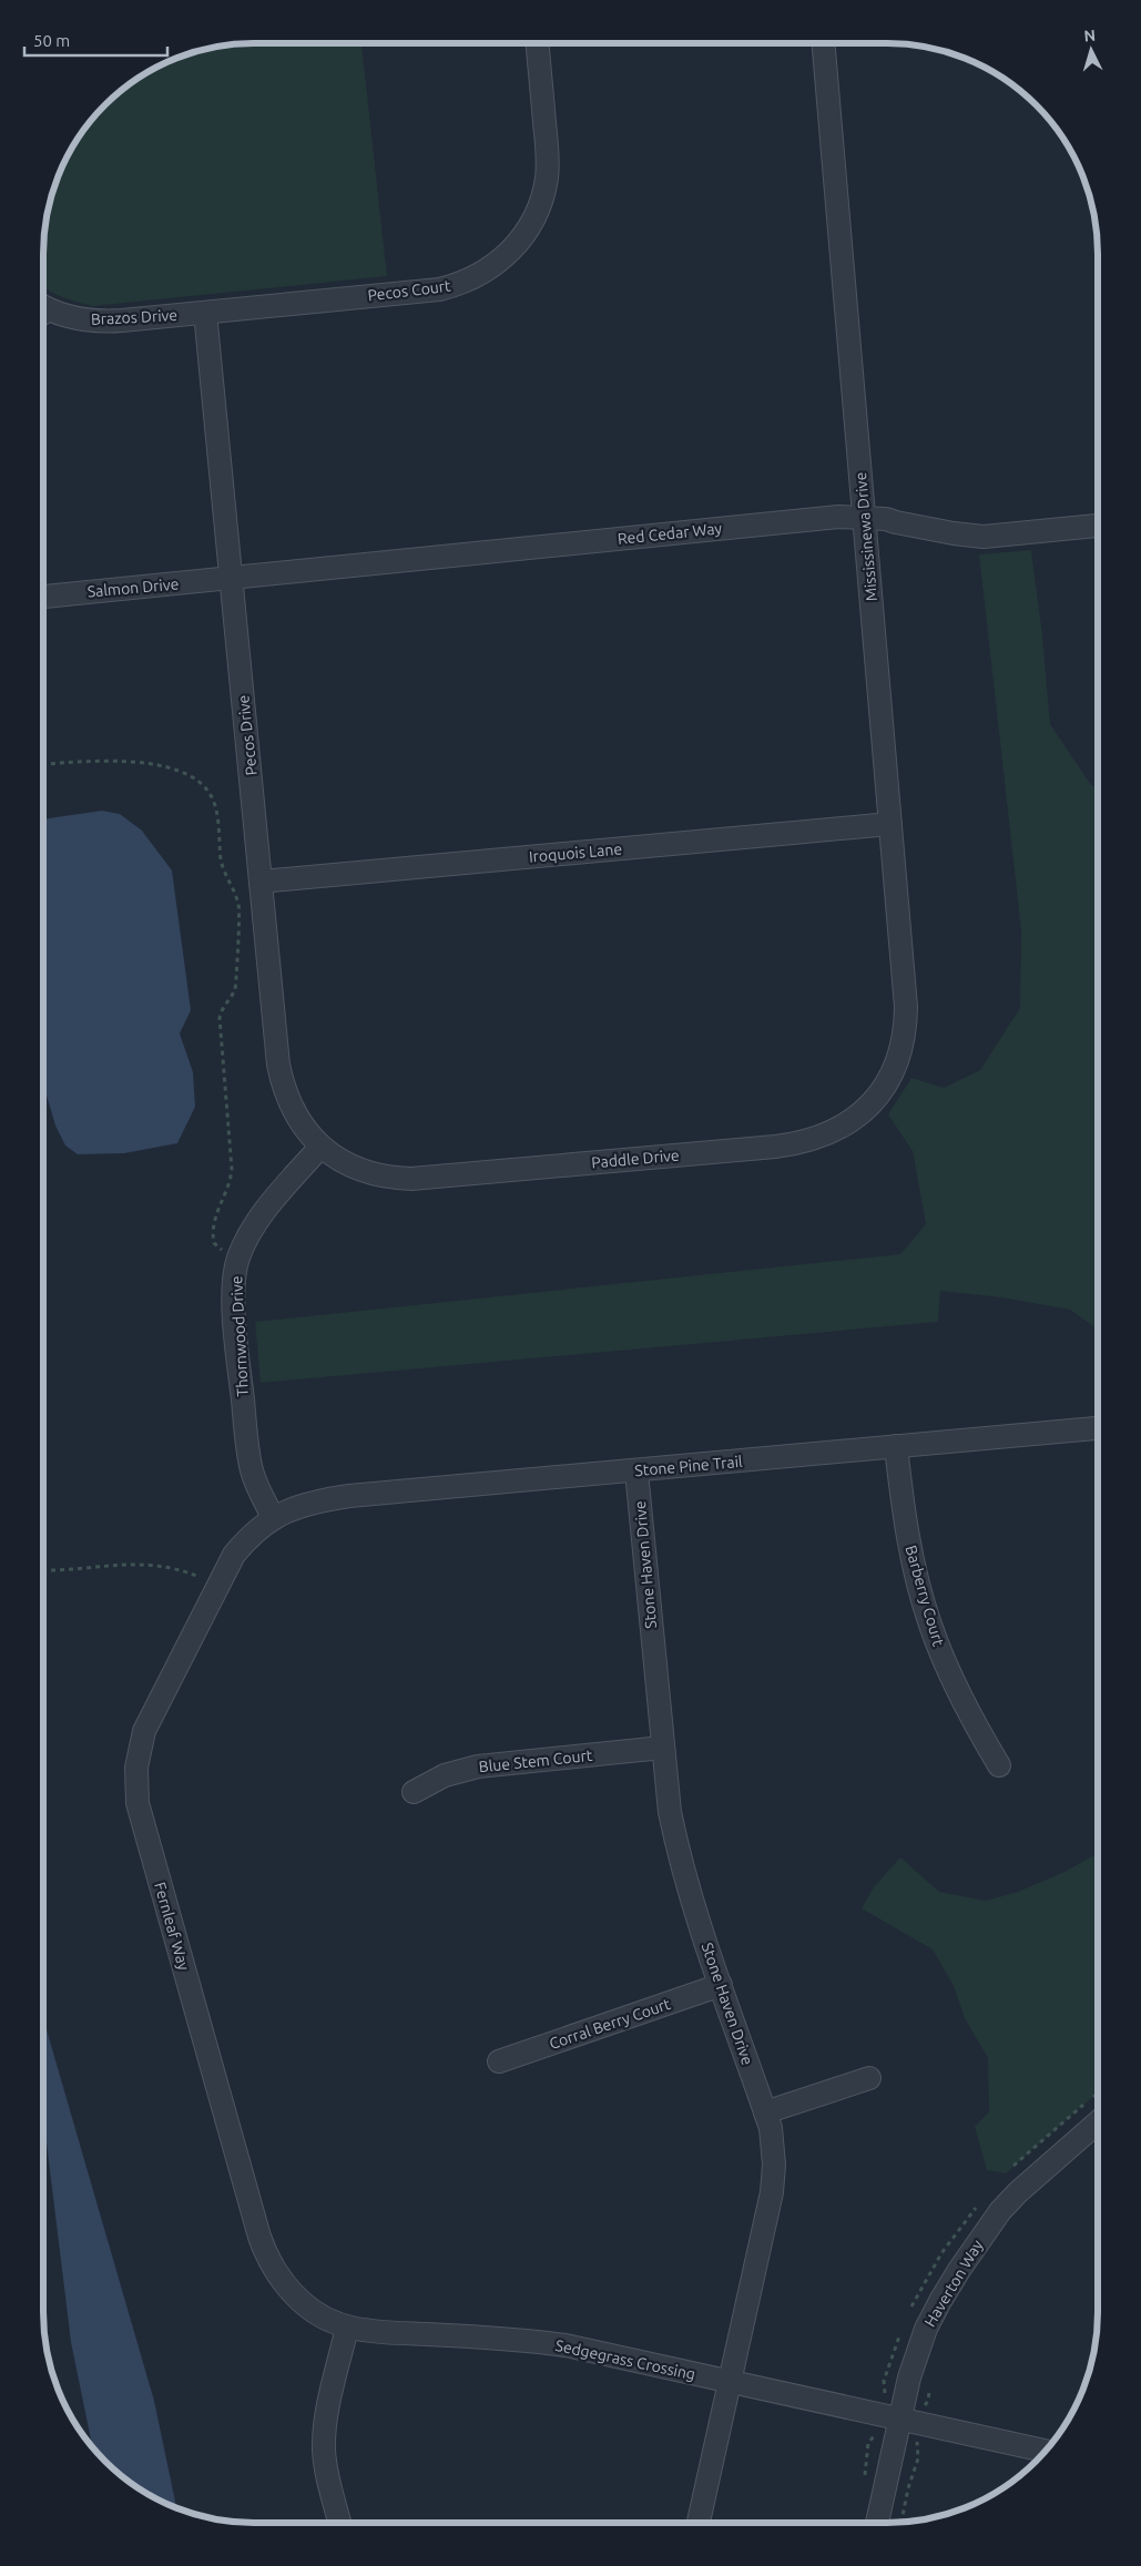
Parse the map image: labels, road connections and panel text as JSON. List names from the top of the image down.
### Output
{
  "streets": {
    "street": [
      "Pecos Court",
      "Brazos Drive",
      "Red Cedar Way",
      "Mississinewa Drive",
      "Salmon Drive",
      "Pecos Drive",
      "Iroquois Lane",
      "Paddle Drive",
      "Thornwood Drive",
      "Stone Pine Trail",
      "Stone Haven Drive",
      "Barberry Court",
      "Blue Stem Court",
      "Fernleaf Way",
      "Corral Berry Court",
      "Haverton Way",
      "Sedgegrass Crossing"
    ]
  },
  "crossings": [
    ["Pecos Court", "Brazos Drive"],
    ["Pecos Court", "Pecos Drive"],
    ["Brazos Drive", "Pecos Drive"],
    ["Red Cedar Way", "Mississinewa Drive"],
    ["Red Cedar Way", "Salmon Drive"],
    ["Red Cedar Way", "Pecos Drive"],
    ["Mississinewa Drive", "Iroquois Lane"],
    ["Mississinewa Drive", "Paddle Drive"],
    ["Salmon Drive", "Pecos Drive"],
    ["Pecos Drive", "Iroquois Lane"],
    ["Pecos Drive", "Paddle Drive"],
    ["Pecos Drive", "Thornwood Drive"],
    ["Paddle Drive", "Thornwood Drive"],
    ["Thornwood Drive", "Stone Pine Trail"],
    ["Thornwood Drive", "Fernleaf Way"],
    ["Stone Pine Trail", "Stone Haven Drive"],
    ["Stone Pine Trail", "Barberry Court"],
    ["Stone Pine Trail", "Fernleaf Way"],
    ["Stone Haven Drive", "Blue Stem Court"],
    ["Stone Haven Drive", "Corral Berry Court"],
    ["Stone Haven Drive", "Sedgegrass Crossing"],
    ["Fernleaf Way", "Sedgegrass Crossing"],
    ["Haverton Way", "Sedgegrass Crossing"]
  ],
  "scale_bar": "50 m",
  "north": "top"
}
